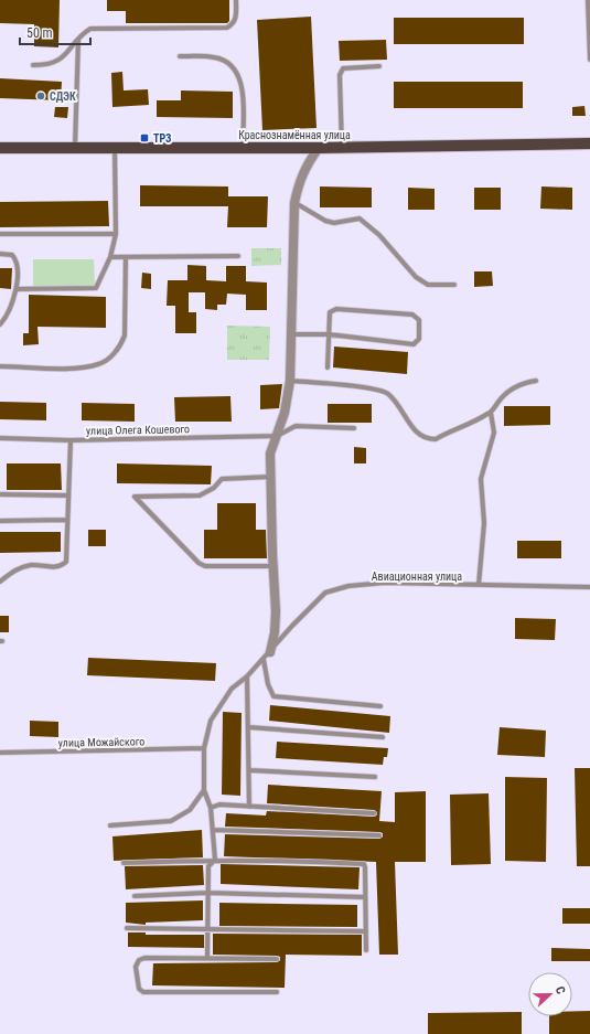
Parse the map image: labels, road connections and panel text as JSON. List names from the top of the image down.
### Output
{
  "streets": {
    "main road": ["Краснознамённая улица"],
    "lane": ["улица Олега Кошевого", "Авиационная улица", "улица Можайского"]
  },
  "crossings": [
    ["Авиационная улица", "улица Можайского"]
  ],
  "places": {
    "other": ["СДЭК"],
    "transit": ["ТРЗ"]
  },
  "scale_bar": "50 m",
  "north": "right"
}
